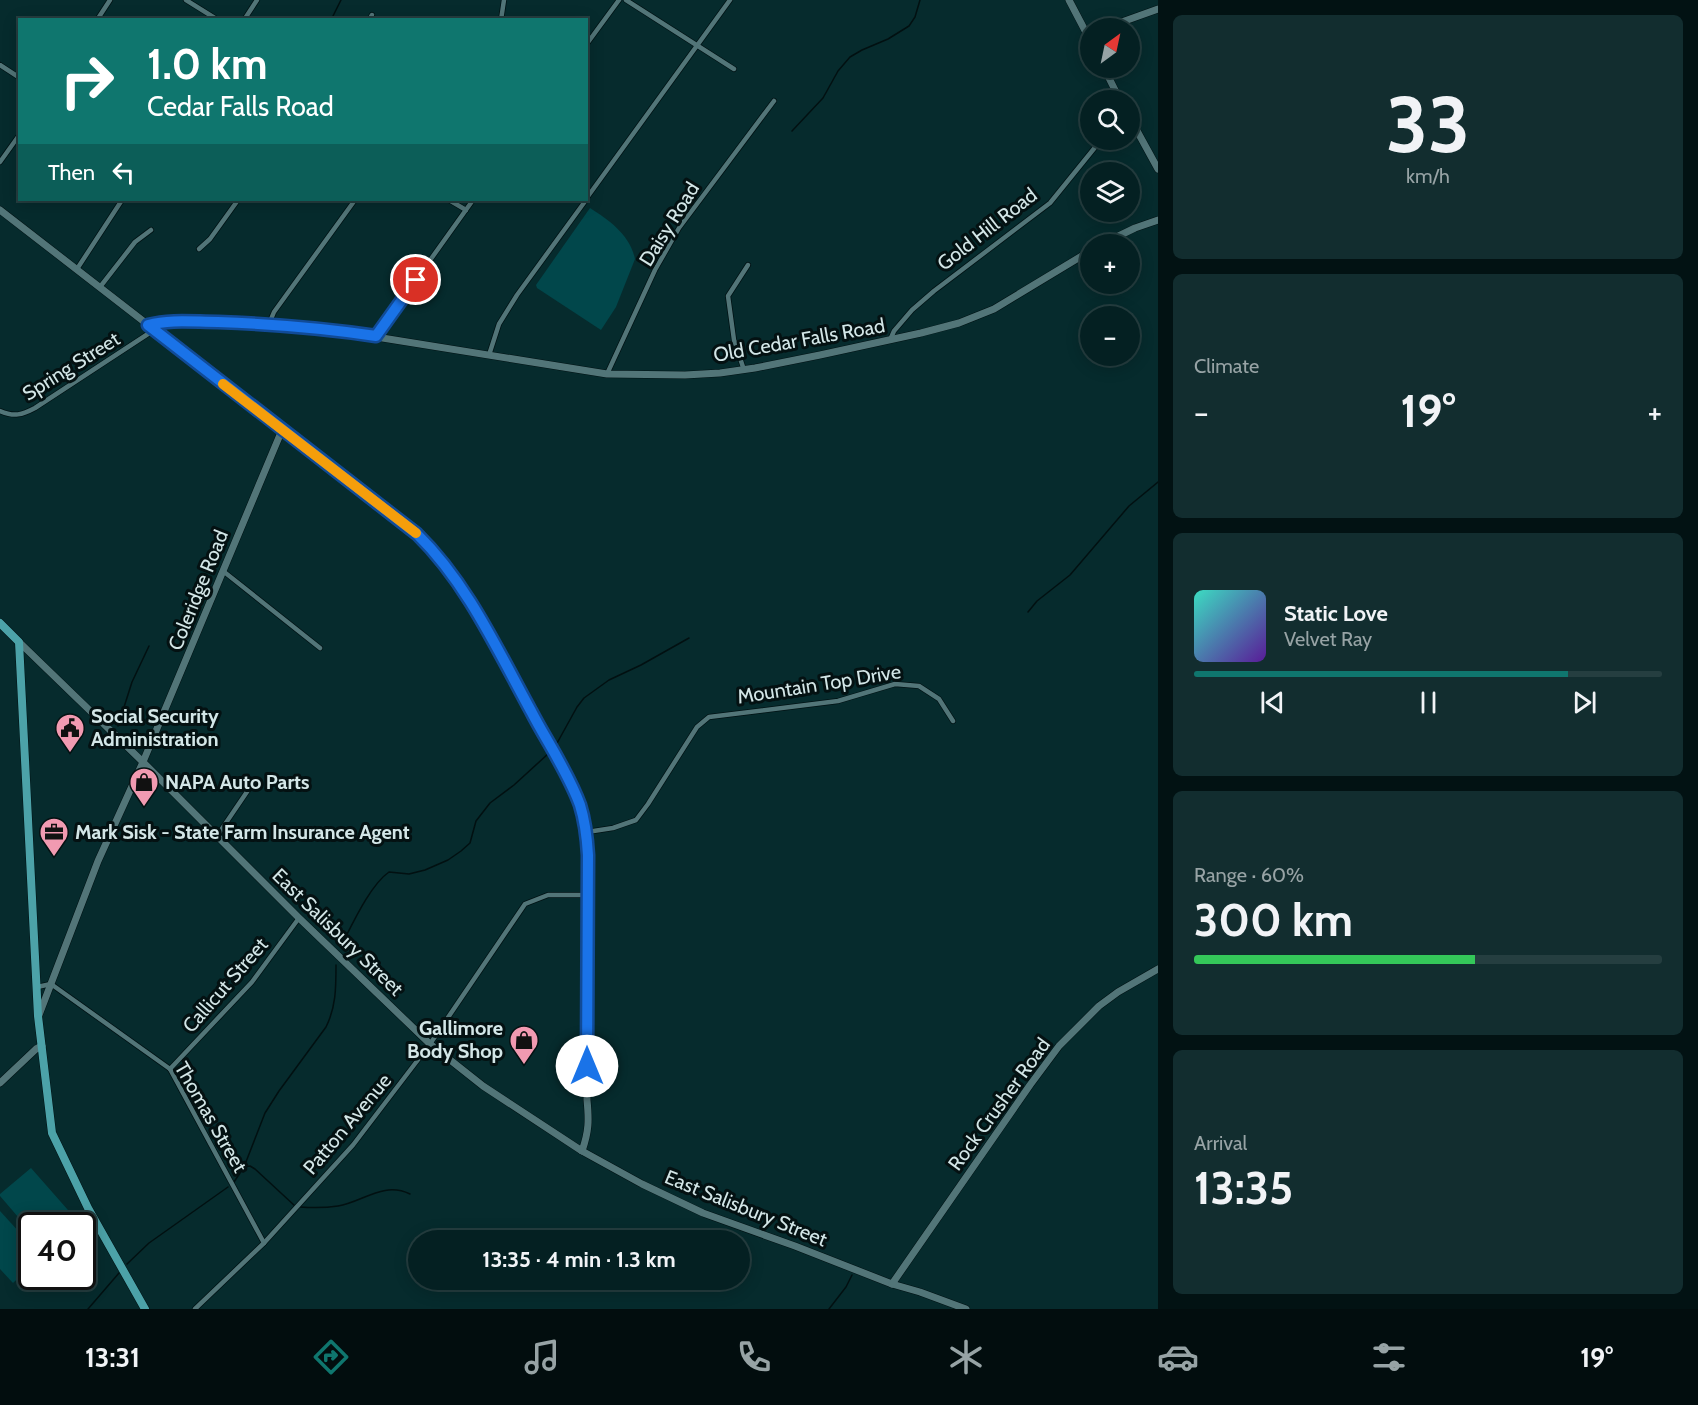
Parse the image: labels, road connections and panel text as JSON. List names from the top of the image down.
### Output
{
  "streets": {
    "main road": ["East Salisbury Street"],
    "street": [
      "Daisy Road",
      "Gold Hill Road",
      "Old Cedar Falls Road",
      "Spring Street",
      "Coleridge Road",
      "Mountain Top Drive",
      "Callicut Street",
      "Rock Crusher Road",
      "Thomas Street",
      "Patton Avenue"
    ]
  },
  "crossings": [
    ["Daisy Road", "Old Cedar Falls Road"],
    ["Gold Hill Road", "Old Cedar Falls Road"],
    ["Old Cedar Falls Road", "Spring Street"],
    ["Coleridge Road", "East Salisbury Street"],
    ["Coleridge Road", "Thomas Street"],
    ["East Salisbury Street", "Callicut Street"],
    ["East Salisbury Street", "Rock Crusher Road"],
    ["East Salisbury Street", "Patton Avenue"],
    ["Callicut Street", "Thomas Street"],
    ["Thomas Street", "Patton Avenue"]
  ],
  "places": {
    "public building": ["Social Security Administration"],
    "shop": ["NAPA Auto Parts", "Gallimore Body Shop"],
    "office": ["Mark Sisk - State Farm Insurance Agent"]
  },
  "north": "top right",
  "page": {
    "tile": [
      ["33", "km/h"],
      "Climate",
      ["Range · 60%", "300 km"],
      ["Arrival", "13:35"]
    ],
    "map_buttons": ["+", "−"],
    "turn": ["1.0 km", "Cedar Falls Road"],
    "then": "Then",
    "heat": ["−", "19°", "+"],
    "song": ["Static Love", "Velvet Ray"],
    "limit": "40",
    "trip": "13:35 · 4 min · 1.3 km",
    "tabs": ["13:31", "19°"]
  }
}
